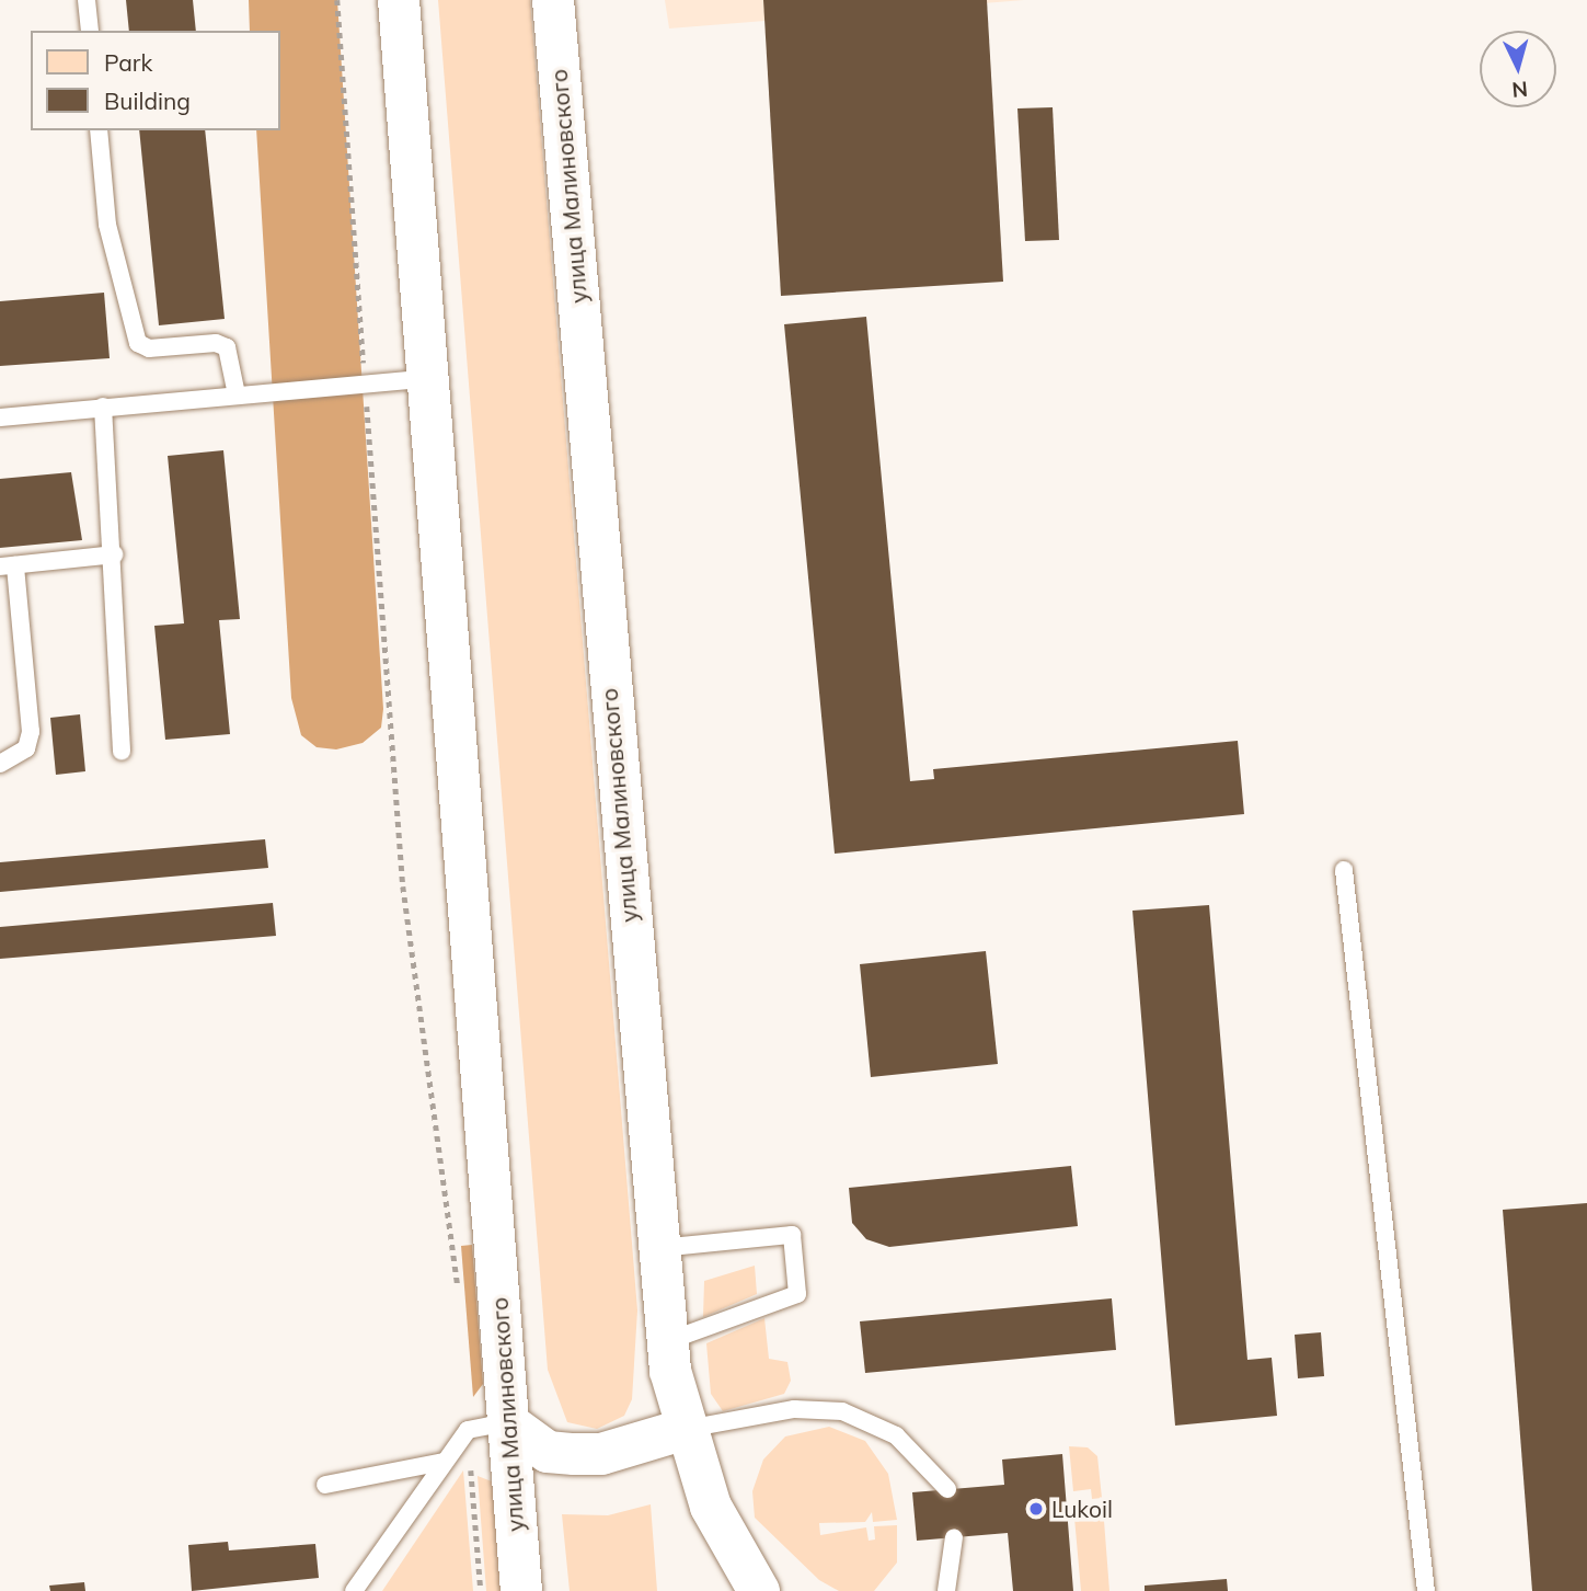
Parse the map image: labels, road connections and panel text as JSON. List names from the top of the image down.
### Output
{
  "streets": {
    "highway": ["улица Малиновского"]
  },
  "places": ["Lukoil"],
  "legend": ["Park", "Building"],
  "north": "bottom"
}
